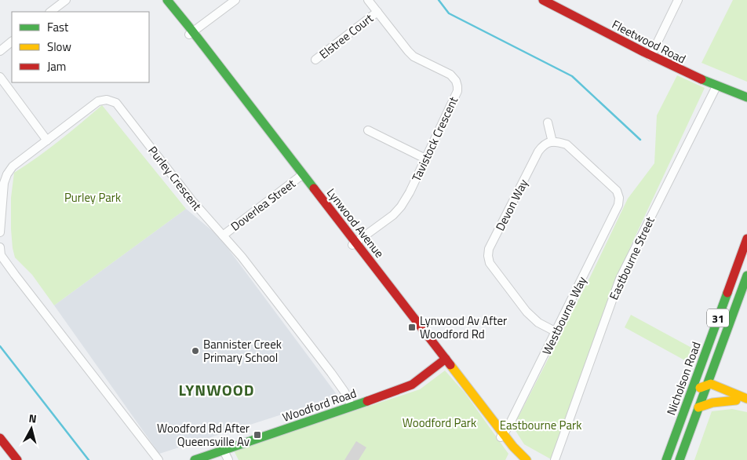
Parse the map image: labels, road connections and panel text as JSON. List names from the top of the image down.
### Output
{
  "streets": {
    "street": [
      "Elstree Court",
      "Fleetwood Road",
      "Tavistock Crescent",
      "Purley Crescent",
      "Doverlea Street",
      "Devon Way",
      "Lynwood Avenue",
      "Eastbourne Street",
      "Westbourne Way",
      "31",
      "Nicholson Road",
      "Woodford Road"
    ]
  },
  "crossings": [
    ["Elstree Court", "Tavistock Crescent"],
    ["Fleetwood Road", "Eastbourne Street"],
    ["Tavistock Crescent", "Lynwood Avenue"],
    ["Purley Crescent", "Doverlea Street"],
    ["Purley Crescent", "Woodford Road"],
    ["Doverlea Street", "Lynwood Avenue"],
    ["Devon Way", "Westbourne Way"],
    ["Lynwood Avenue", "Westbourne Way"],
    ["Lynwood Avenue", "Woodford Road"]
  ],
  "districts": ["LYNWOOD"],
  "parks": ["Purley Park", "Woodford Park", "Eastbourne Park"],
  "places": {
    "transit": ["Lynwood Av After Woodford Rd", "Woodford Rd After Queensville Av"],
    "other": ["Bannister Creek Primary School"]
  },
  "legend": ["Fast", "Slow", "Jam"],
  "north": "top"
}
